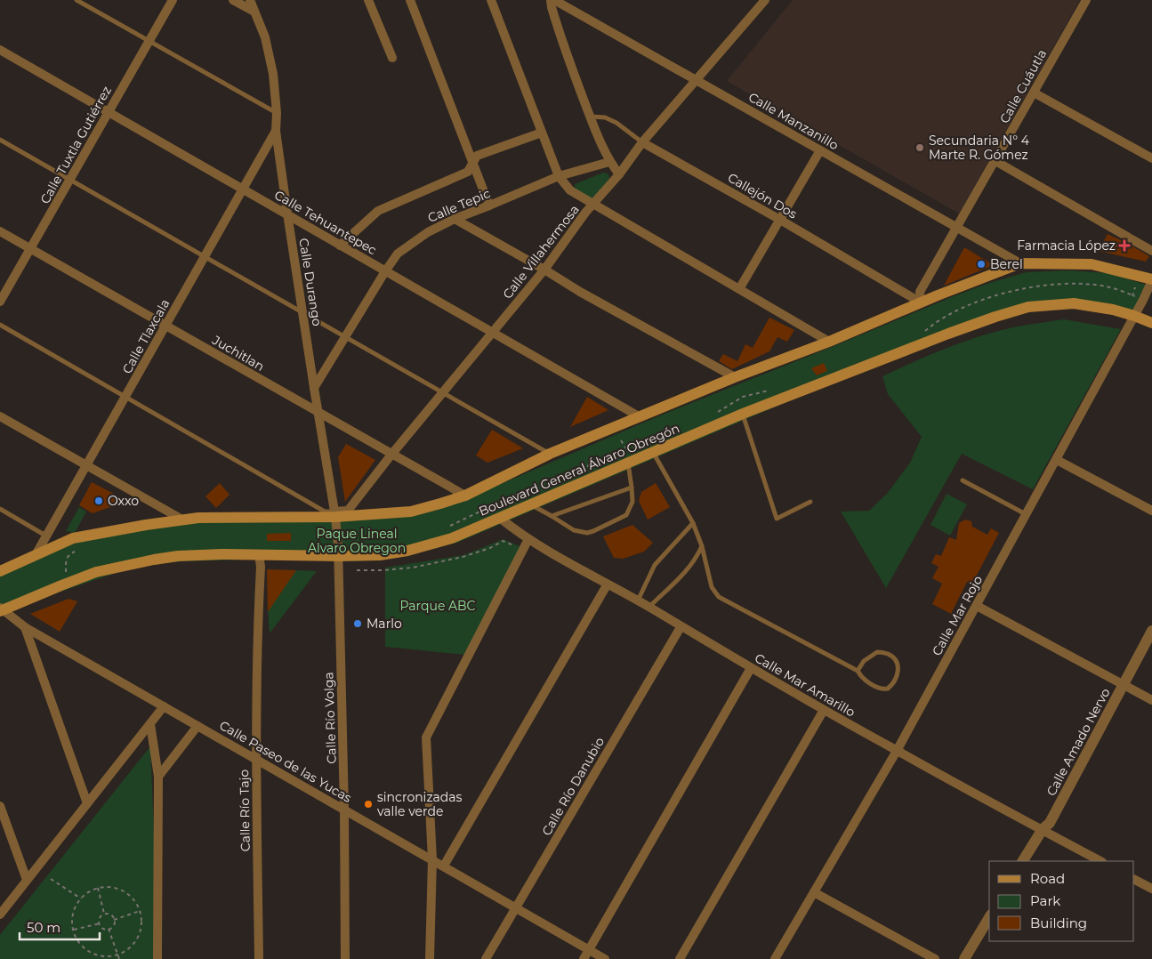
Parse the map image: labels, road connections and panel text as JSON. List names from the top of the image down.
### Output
{
  "streets": {
    "main road": ["Boulevard General Álvaro Obregón"],
    "street": [
      "Calle Cuáutla",
      "Calle Manzanillo",
      "Calle Tuxtla Gutiérrez",
      "Callejón Dos",
      "Calle Tepic",
      "Calle Tehuantepec",
      "Calle Villahermosa",
      "Calle Durango",
      "Calle Tlaxcala",
      "Juchitlan",
      "Calle Mar Rojo",
      "Calle Mar Amarillo",
      "Calle Río Volga",
      "Calle Amado Nervo",
      "Calle Paseo de las Yucas",
      "Calle Río Danubio",
      "Calle Río Tajo"
    ]
  },
  "crossings": [
    ["Calle Cuáutla", "Calle Manzanillo"],
    ["Calle Cuáutla", "Callejón Dos"],
    ["Calle Cuáutla", "Boulevard General Álvaro Obregón"],
    ["Calle Manzanillo", "Calle Villahermosa"],
    ["Calle Manzanillo", "Boulevard General Álvaro Obregón"],
    ["Calle Tuxtla Gutiérrez", "Calle Tehuantepec"],
    ["Calle Tuxtla Gutiérrez", "Juchitlan"],
    ["Callejón Dos", "Calle Villahermosa"],
    ["Callejón Dos", "Boulevard General Álvaro Obregón"],
    ["Calle Tepic", "Calle Tehuantepec"],
    ["Calle Tepic", "Calle Durango"],
    ["Calle Tehuantepec", "Calle Villahermosa"],
    ["Calle Tehuantepec", "Calle Durango"],
    ["Calle Tehuantepec", "Calle Tlaxcala"],
    ["Calle Tehuantepec", "Boulevard General Álvaro Obregón"],
    ["Calle Villahermosa", "Calle Durango"],
    ["Calle Villahermosa", "Juchitlan"],
    ["Calle Villahermosa", "Boulevard General Álvaro Obregón"],
    ["Calle Villahermosa", "Calle Río Volga"],
    ["Calle Durango", "Calle Tlaxcala"],
    ["Calle Durango", "Juchitlan"],
    ["Calle Durango", "Boulevard General Álvaro Obregón"],
    ["Calle Durango", "Calle Río Volga"],
    ["Calle Tlaxcala", "Juchitlan"],
    ["Calle Tlaxcala", "Boulevard General Álvaro Obregón"],
    ["Juchitlan", "Boulevard General Álvaro Obregón"],
    ["Boulevard General Álvaro Obregón", "Calle Mar Rojo"],
    ["Boulevard General Álvaro Obregón", "Calle Mar Amarillo"],
    ["Boulevard General Álvaro Obregón", "Calle Río Volga"],
    ["Boulevard General Álvaro Obregón", "Calle Paseo de las Yucas"],
    ["Boulevard General Álvaro Obregón", "Calle Río Tajo"],
    ["Calle Mar Rojo", "Calle Mar Amarillo"],
    ["Calle Mar Amarillo", "Calle Amado Nervo"],
    ["Calle Mar Amarillo", "Calle Río Danubio"],
    ["Calle Río Volga", "Calle Paseo de las Yucas"],
    ["Calle Paseo de las Yucas", "Calle Río Danubio"],
    ["Calle Paseo de las Yucas", "Calle Río Tajo"]
  ],
  "parks": ["Paque Lineal Alvaro Obregon", "Parque ABC"],
  "places": {
    "other": [
      "Secundaria N° 4 Marte R. Gómez",
      "Berel",
      "Oxxo",
      "Marlo",
      "sincronizadas valle verde"
    ],
    "health": ["Farmacia López"]
  },
  "legend": ["Road", "Park", "Building"],
  "scale_bar": "50 m"
}
